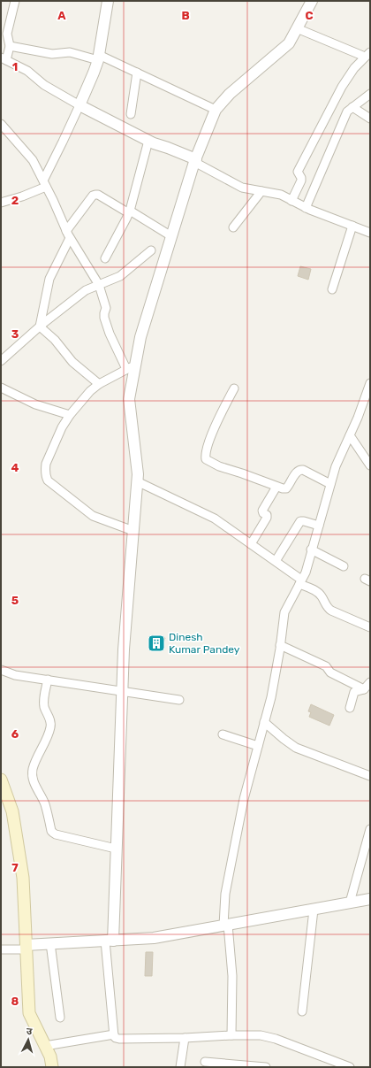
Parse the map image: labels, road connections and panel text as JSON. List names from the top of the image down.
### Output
{
  "places": {
    "building": ["Dinesh Kumar Pandey"]
  },
  "north": "top",
  "grid": {
    "columns": ["A", "B", "C"],
    "rows": [
      "1",
      "2",
      "3",
      "4",
      "5",
      "6",
      "7",
      "8"
    ]
  }
}
